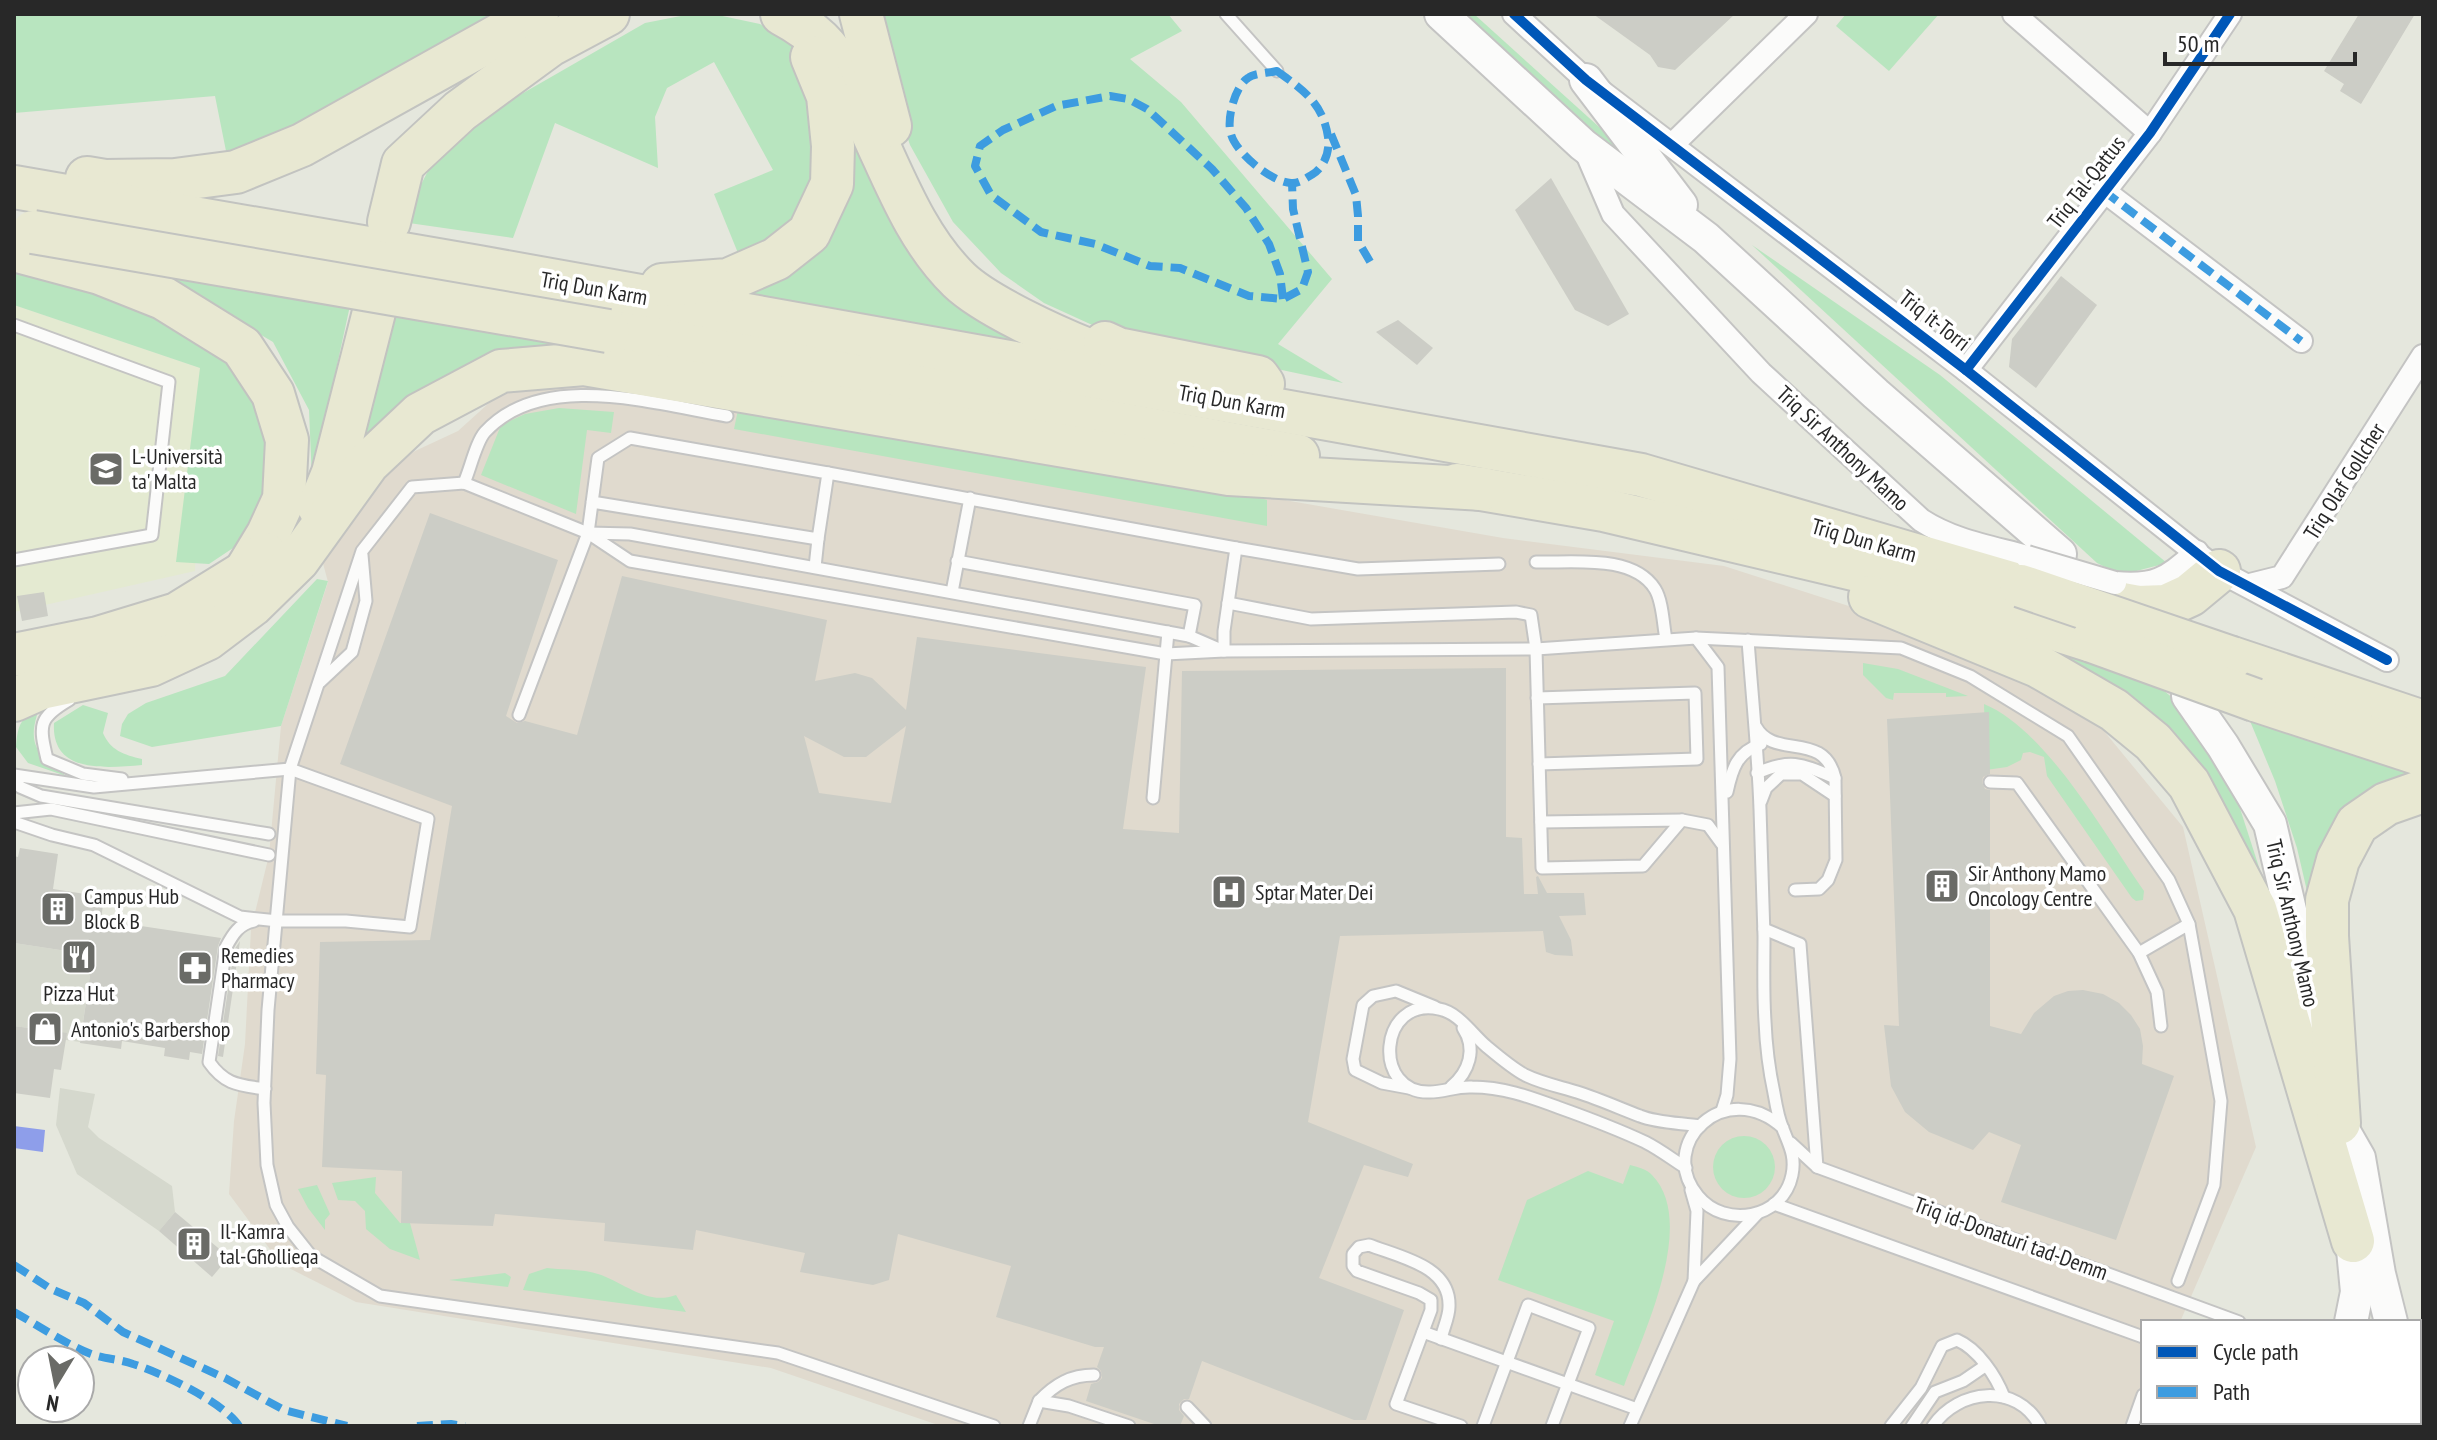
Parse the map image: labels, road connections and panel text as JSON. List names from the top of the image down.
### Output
{
  "streets": {
    "highway": ["Triq Dun Karm"],
    "main road": ["Triq Sir Anthony Mamo"],
    "street": ["Triq Tal-Qattus", "Triq it-Torri", "Triq Olaf Gollcher"],
    "lane": ["Triq id-Donaturi tad-Demm"]
  },
  "crossings": [
    ["Triq Tal-Qattus", "Triq it-Torri"],
    ["Triq Dun Karm", "Triq Sir Anthony Mamo"],
    ["Triq it-Torri", "Triq Sir Anthony Mamo"],
    ["Triq it-Torri", "Triq Olaf Gollcher"],
    ["Triq Sir Anthony Mamo", "Triq Olaf Gollcher"]
  ],
  "places": {
    "school or university": ["L-Università ta' Malta"],
    "building": ["Sir Anthony Mamo Oncology Centre", "Campus Hub Block B", "Il-Kamra tal-Għollieqa"],
    "hospital": ["Sptar Mater Dei"],
    "restaurant": ["Pizza Hut"],
    "pharmacy": ["Remedies Pharmacy"],
    "shop": ["Antonio's Barbershop"]
  },
  "legend": ["Cycle path", "Path"],
  "scale_bar": "50 m",
  "north": "bottom"
}
